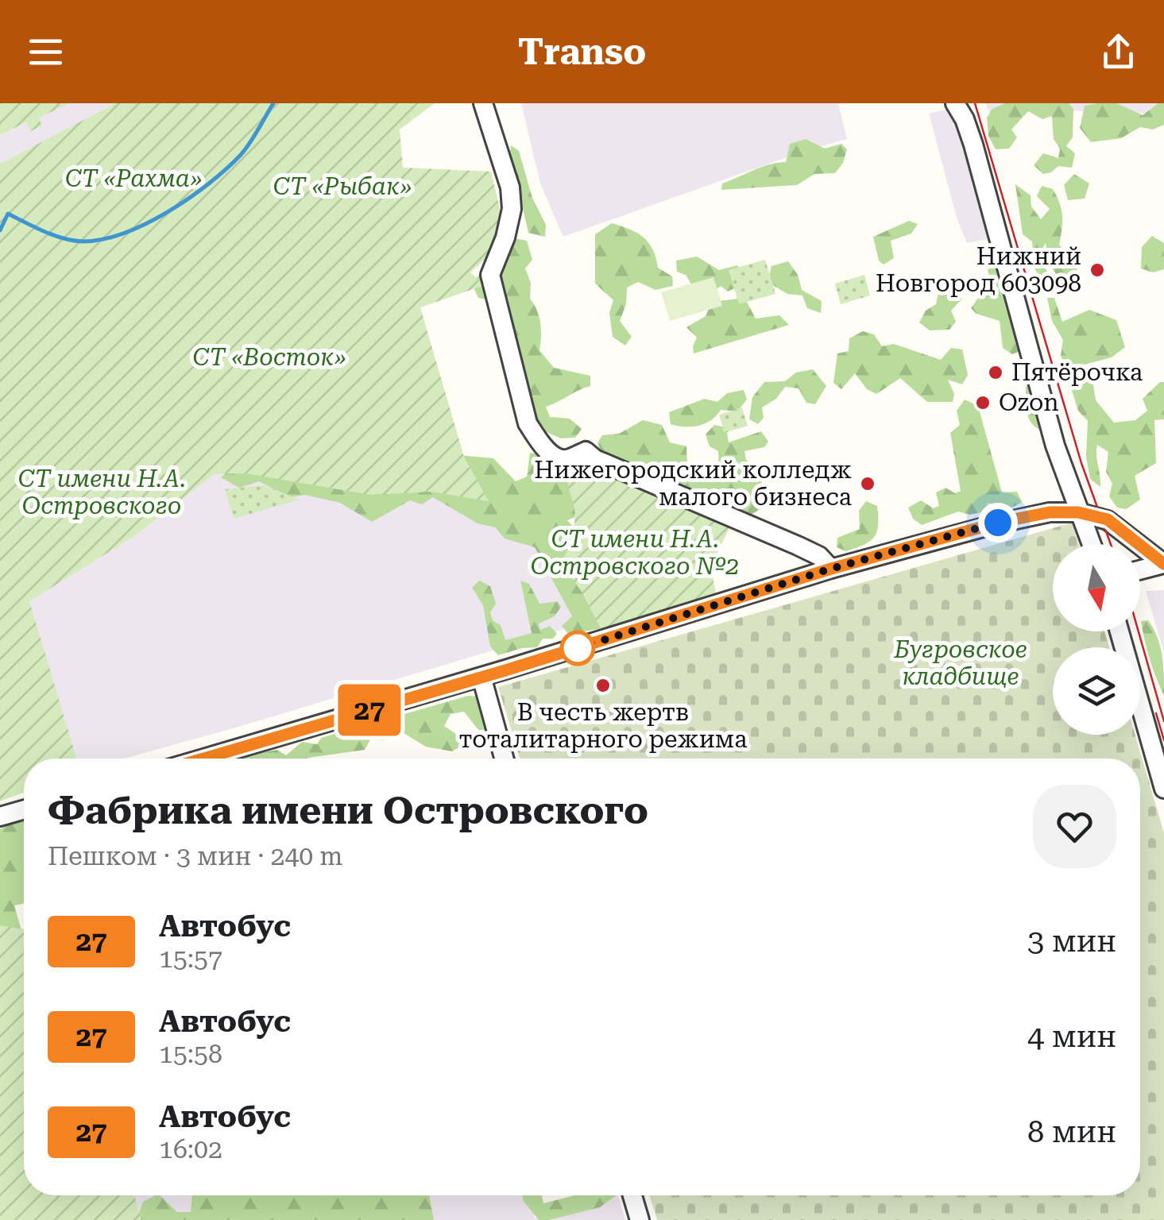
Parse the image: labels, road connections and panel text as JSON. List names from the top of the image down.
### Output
{
  "parks": [
    "СТ «Рахма»",
    "СТ «Рыбак»",
    "СТ «Восток»",
    "СТ имени Н.А. Островского",
    "СТ имени Н.А. Островского №2",
    "Бугровское кладбище"
  ],
  "places": [
    "Нижний Новгород 603098",
    "Пятёрочка",
    "Ozon",
    "Нижегородский колледж малого бизнеса",
    "В честь жертв тоталитарного режима"
  ],
  "lines": ["bus line 27"],
  "north": "bottom",
  "page": {
    "header": "Transo",
    "on_map": "27",
    "heading": ["Фабрика имени Островского", "Пешком · 3 мин · 240 m"],
    "list": [
      {
        "mark": "27",
        "name": "Автобус",
        "note": "15:57",
        "value": "3 мин"
      },
      {
        "mark": "27",
        "name": "Автобус",
        "note": "15:58",
        "value": "4 мин"
      },
      {
        "mark": "27",
        "name": "Автобус",
        "note": "16:02",
        "value": "8 мин"
      }
    ]
  }
}
